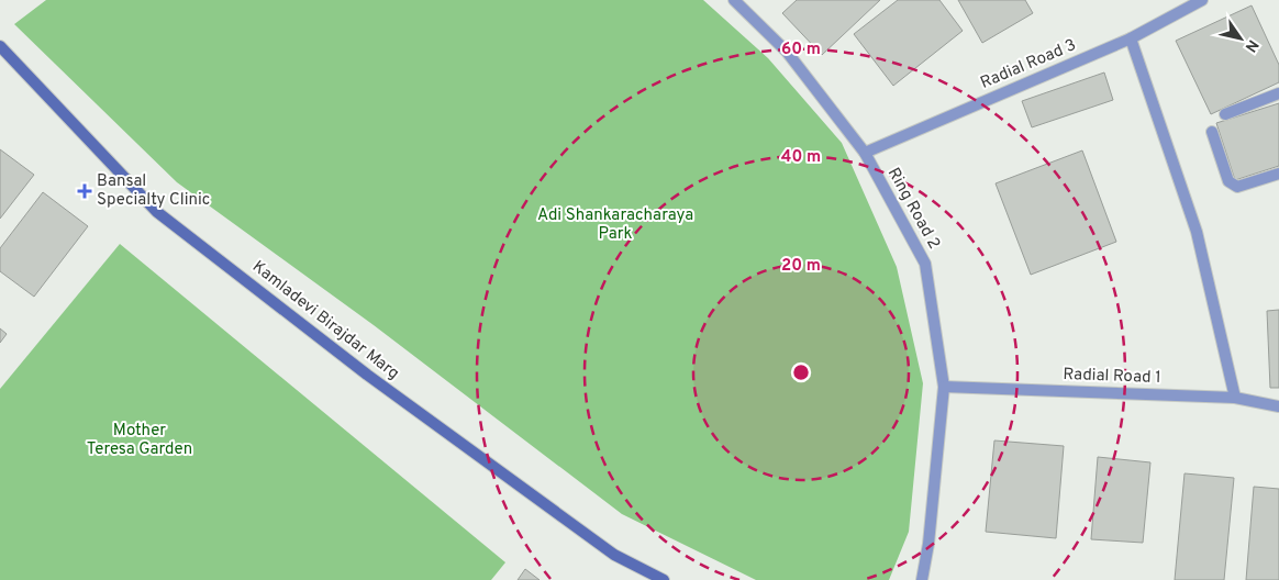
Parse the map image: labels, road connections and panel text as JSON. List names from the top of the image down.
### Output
{
  "streets": {
    "street": [
      "Radial Road 3",
      "Ring Road 2",
      "Kamladevi Birajdar Marg",
      "Radial Road 1"
    ]
  },
  "crossings": [
    ["Radial Road 3", "Ring Road 2"],
    ["Ring Road 2", "Radial Road 1"]
  ],
  "parks": ["Adi Shankaracharaya Park", "Mother Teresa Garden"],
  "places": {
    "health": ["Bansal Specialty Clinic"]
  },
  "north": "bottom right",
  "rings": ["60 m", "40 m", "20 m"]
}
